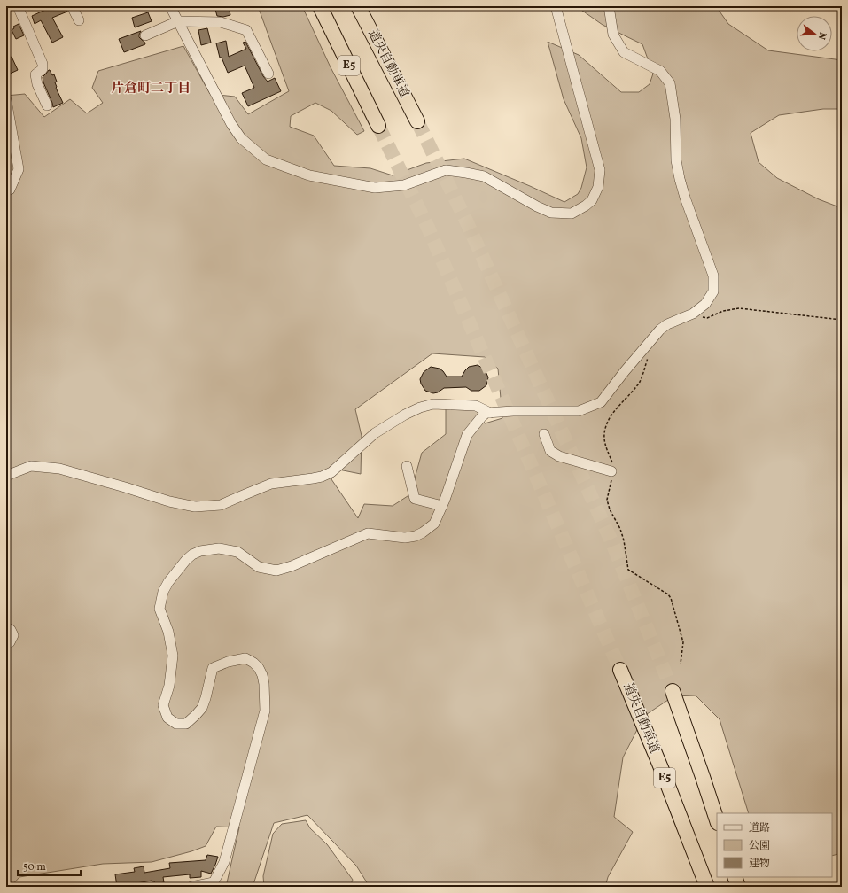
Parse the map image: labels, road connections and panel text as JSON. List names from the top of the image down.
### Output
{
  "streets": {
    "highway": ["道央自動車道", "E5"]
  },
  "districts": ["片倉町二丁目"],
  "legend": ["道路", "公園", "建物"],
  "scale_bar": "50 m",
  "north": "right"
}
